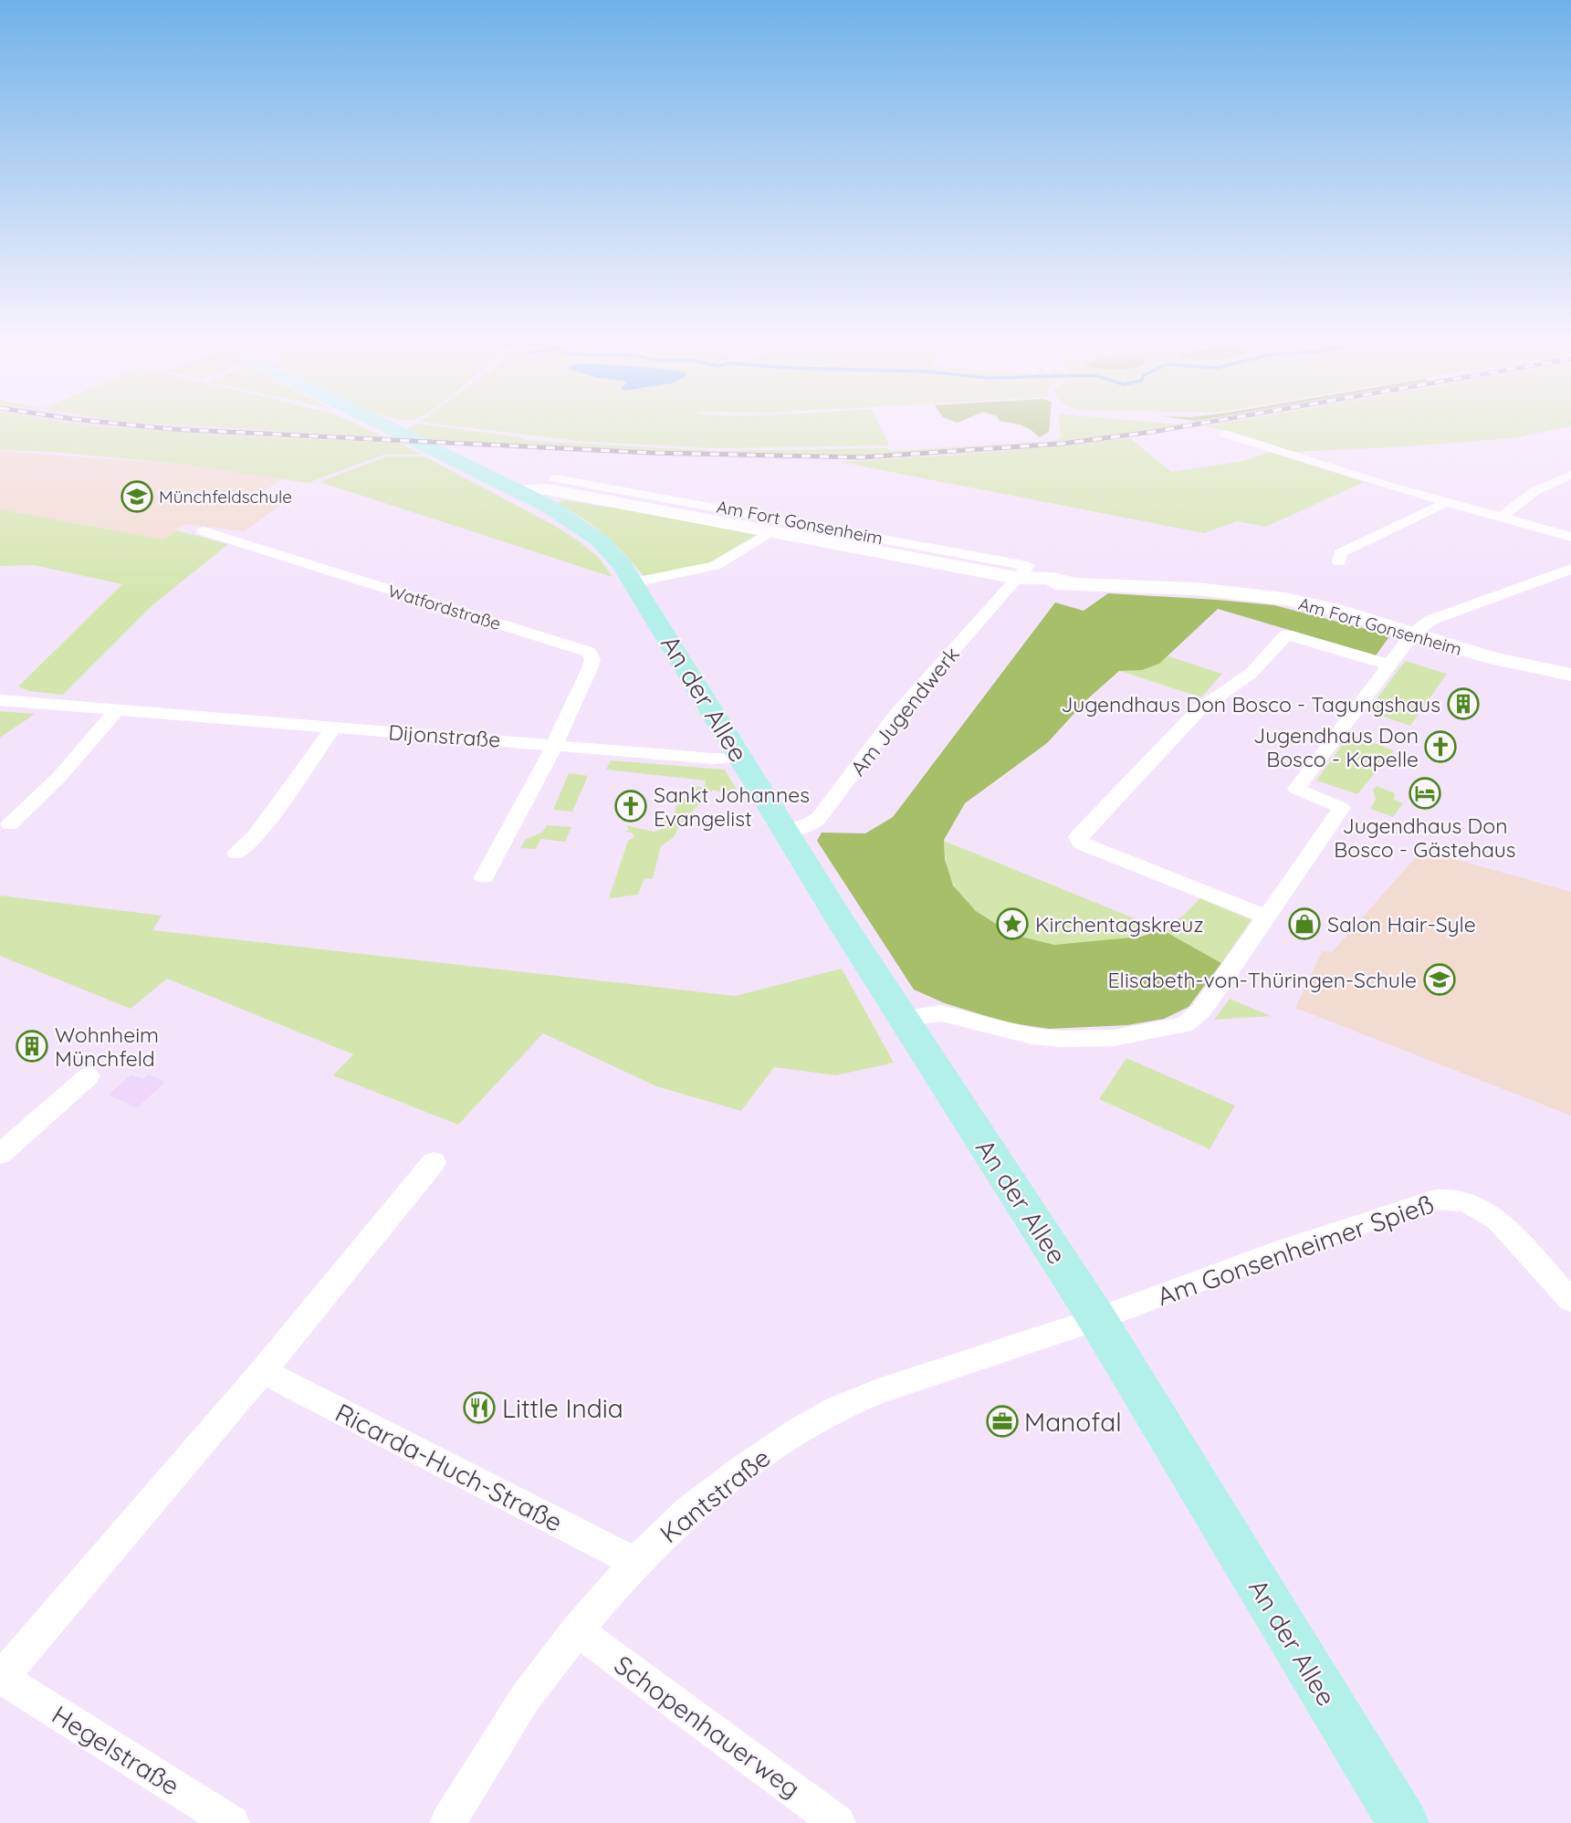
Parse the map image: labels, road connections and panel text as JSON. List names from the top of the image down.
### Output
{
  "streets": {
    "main road": ["An der Allee"],
    "street": [
      "Am Fort Gonsenheim",
      "Watfordstraße",
      "Am Jugendwerk",
      "Dijonstraße",
      "Am Gonsenheimer Spieß",
      "Ricarda-Huch-Straße",
      "Kantstraße",
      "Schopenhauerweg",
      "Hegelstraße"
    ]
  },
  "crossings": [
    ["Am Fort Gonsenheim", "An der Allee"],
    ["Am Fort Gonsenheim", "Am Jugendwerk"],
    ["Watfordstraße", "Dijonstraße"],
    ["An der Allee", "Am Jugendwerk"],
    ["An der Allee", "Dijonstraße"],
    ["An der Allee", "Am Gonsenheimer Spieß"],
    ["An der Allee", "Kantstraße"],
    ["Am Gonsenheimer Spieß", "Kantstraße"],
    ["Ricarda-Huch-Straße", "Kantstraße"],
    ["Kantstraße", "Schopenhauerweg"]
  ],
  "places": {
    "school or university": ["Münchfeldschule", "Elisabeth-von-Thüringen-Schule"],
    "building": ["Jugendhaus Don Bosco - Tagungshaus", "Wohnheim Münchfeld"],
    "church": ["Jugendhaus Don Bosco - Kapelle", "Sankt Johannes Evangelist"],
    "hotel": ["Jugendhaus Don Bosco - Gästehaus"],
    "place": ["Kirchentagskreuz"],
    "shop": ["Salon Hair-Syle"],
    "restaurant": ["Little India"],
    "office": ["Manofal"]
  }
}
